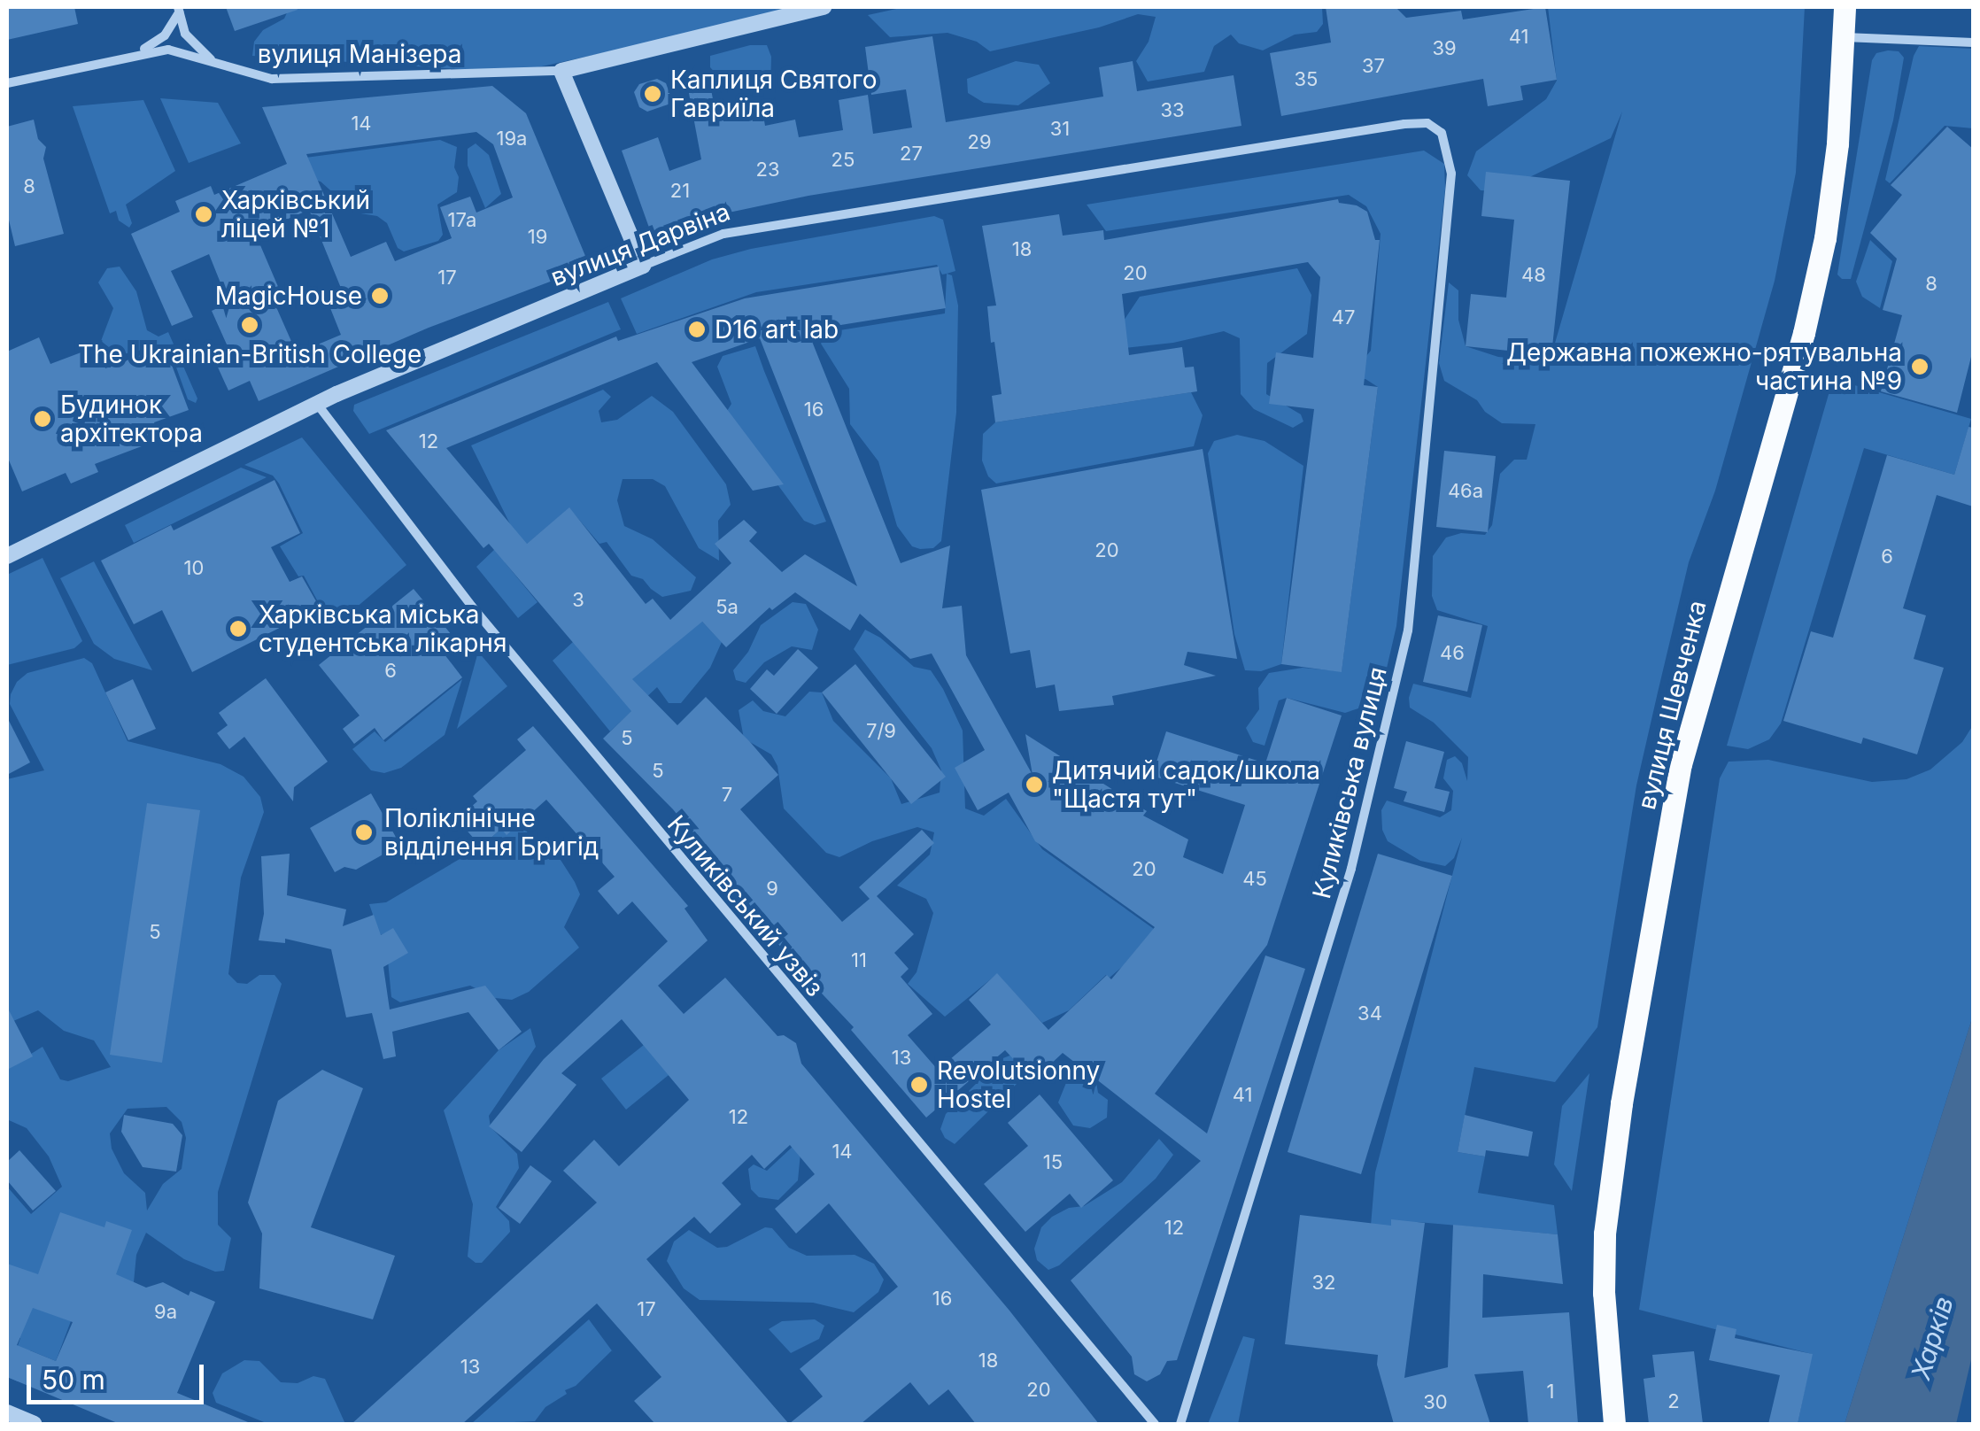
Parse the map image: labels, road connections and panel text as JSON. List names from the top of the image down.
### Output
{
  "streets": {
    "main road": ["вулиця Шевченка"],
    "street": [
      "вулиця Манізера",
      "вулиця Дарвіна",
      "Куликівська вулиця",
      "Куликівський узвіз"
    ]
  },
  "crossings": [
    ["вулиця Дарвіна", "Куликівська вулиця"],
    ["вулиця Дарвіна", "Куликівський узвіз"]
  ],
  "water": ["Харків"],
  "places": [
    "Каплиця Святого Гавриїла",
    "Харківський ліцей №1",
    "MagicHouse",
    "The Ukrainian-British College",
    "D16 art lab",
    "Державна пожежно-рятувальна частина №9",
    "Будинок архітектора",
    "Харківська міська студентська лікарня",
    "Дитячий садок/школа \"Щастя тут\"",
    "Поліклінічне відділення Бригід",
    "Revolutsionny Hostel"
  ],
  "house_numbers": [
    "41",
    "39",
    "37",
    "35",
    "33",
    "14",
    "31",
    "19а",
    "29",
    "27",
    "25",
    "23",
    "8",
    "21",
    "17а",
    "19",
    "18",
    "20",
    "48",
    "17",
    "8",
    "47",
    "16",
    "12",
    "46а",
    "20",
    "6",
    "10",
    "3",
    "5а",
    "46",
    "6",
    "7/9",
    "5",
    "5",
    "7",
    "20",
    "45",
    "9",
    "5",
    "11",
    "34",
    "13",
    "41",
    "12",
    "14",
    "15",
    "12",
    "32",
    "16",
    "17",
    "9а",
    "18",
    "13",
    "20",
    "1",
    "2",
    "30"
  ],
  "scale_bar": "50 m"
}
